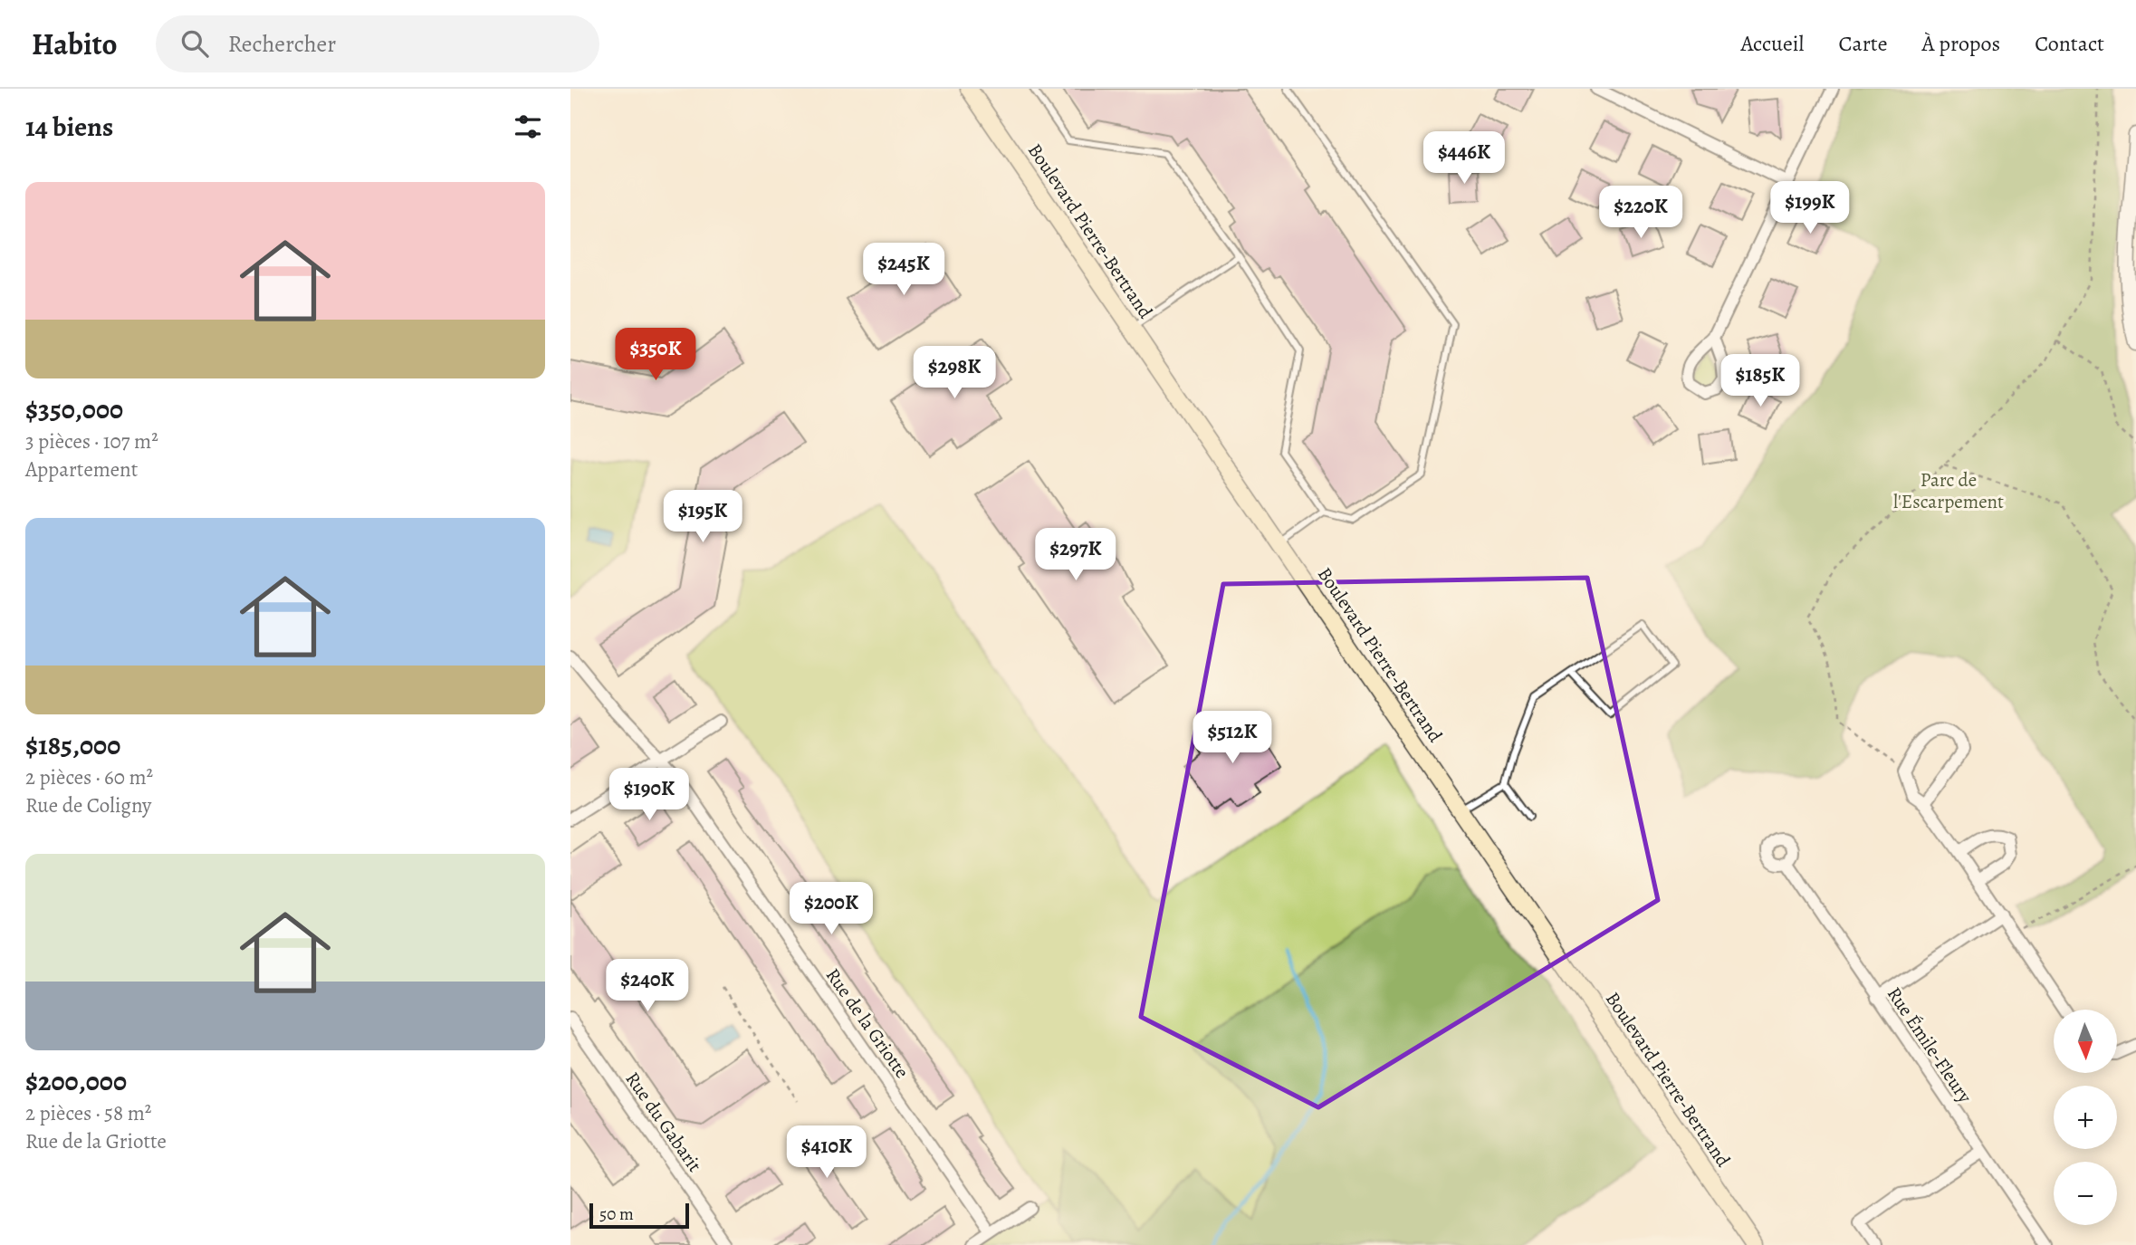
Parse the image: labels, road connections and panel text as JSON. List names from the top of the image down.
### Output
{
  "streets": {
    "main road": ["Boulevard Pierre-Bertrand"],
    "street": ["Rue de la Griotte", "Rue Émile-Fleury", "Rue du Gabarit"]
  },
  "parks": ["Parc de l'Escarpement"],
  "scale_bar": "50 m",
  "north": "bottom",
  "page": {
    "header": "Habito",
    "search": "Rechercher",
    "nav": [
      "Accueil",
      "Carte",
      "À propos",
      "Contact"
    ],
    "heading": "14 biens",
    "price": [
      "$446K",
      "$199K",
      "$220K",
      "$245K",
      "$350K",
      "$298K",
      "$185K",
      "$195K",
      "$297K",
      "$512K",
      "$190K",
      "$200K",
      "$240K",
      "$410K"
    ],
    "list": [
      {
        "name": "$350,000",
        "note": "3 pièces · 107 m² · Appartement"
      },
      {
        "name": "$185,000",
        "note": "2 pièces · 60 m² · Rue de Coligny"
      },
      {
        "name": "$200,000",
        "note": "2 pièces · 58 m² · Rue de la Griotte"
      }
    ],
    "map_buttons": ["+", "−"],
    "scale": "50 m"
  }
}
